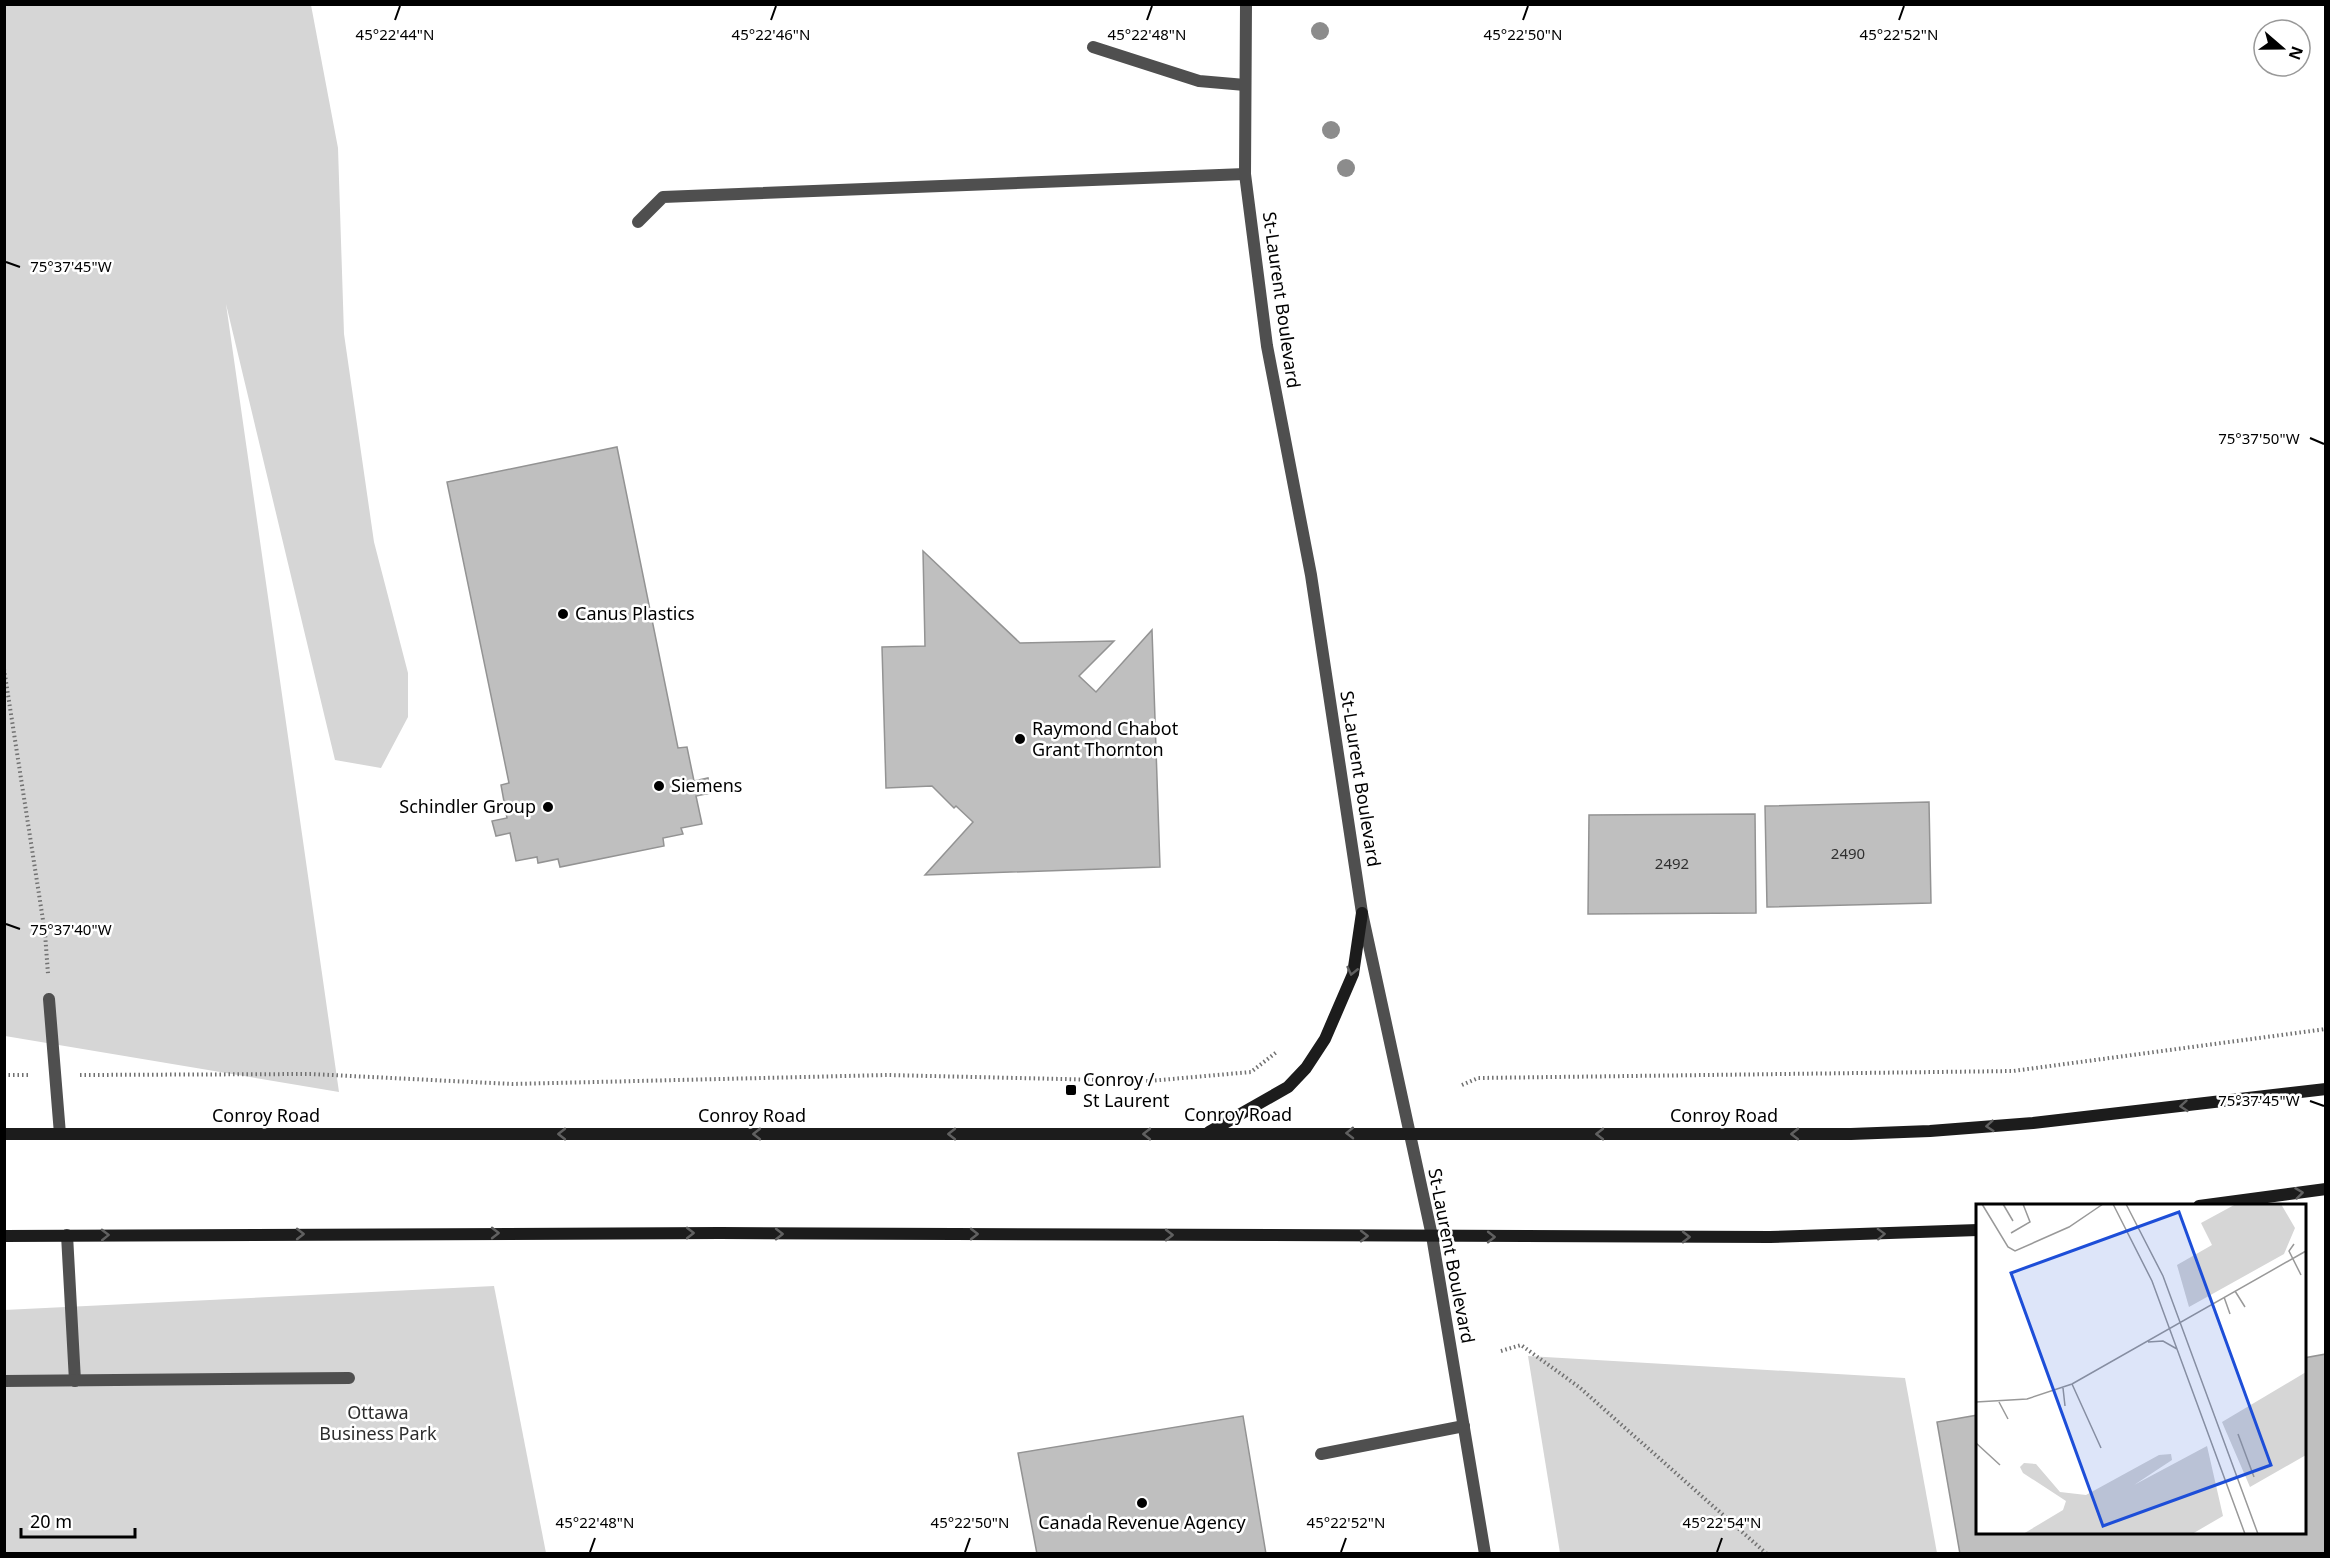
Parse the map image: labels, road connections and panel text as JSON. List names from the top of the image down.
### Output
{
  "streets": {
    "main road": ["Conroy Road"],
    "street": ["St-Laurent Boulevard"]
  },
  "crossings": [
    ["St-Laurent Boulevard", "Conroy Road"]
  ],
  "parks": ["Ottawa Business Park"],
  "places": {
    "other": [
      "Canus Plastics",
      "Raymond Chabot Grant Thornton",
      "Siemens",
      "Schindler Group",
      "Canada Revenue Agency"
    ],
    "transit": ["Conroy / St Laurent"]
  },
  "house_numbers": ["2490", "2492"],
  "scale_bar": "20 m",
  "north": "right",
  "coordinates": [
    "45°22'44\"N",
    "45°22'46\"N",
    "45°22'48\"N",
    "45°22'50\"N",
    "45°22'52\"N",
    "75°37'45\"W",
    "75°37'50\"W",
    "75°37'40\"W",
    "45°22'54\"N"
  ]
}
